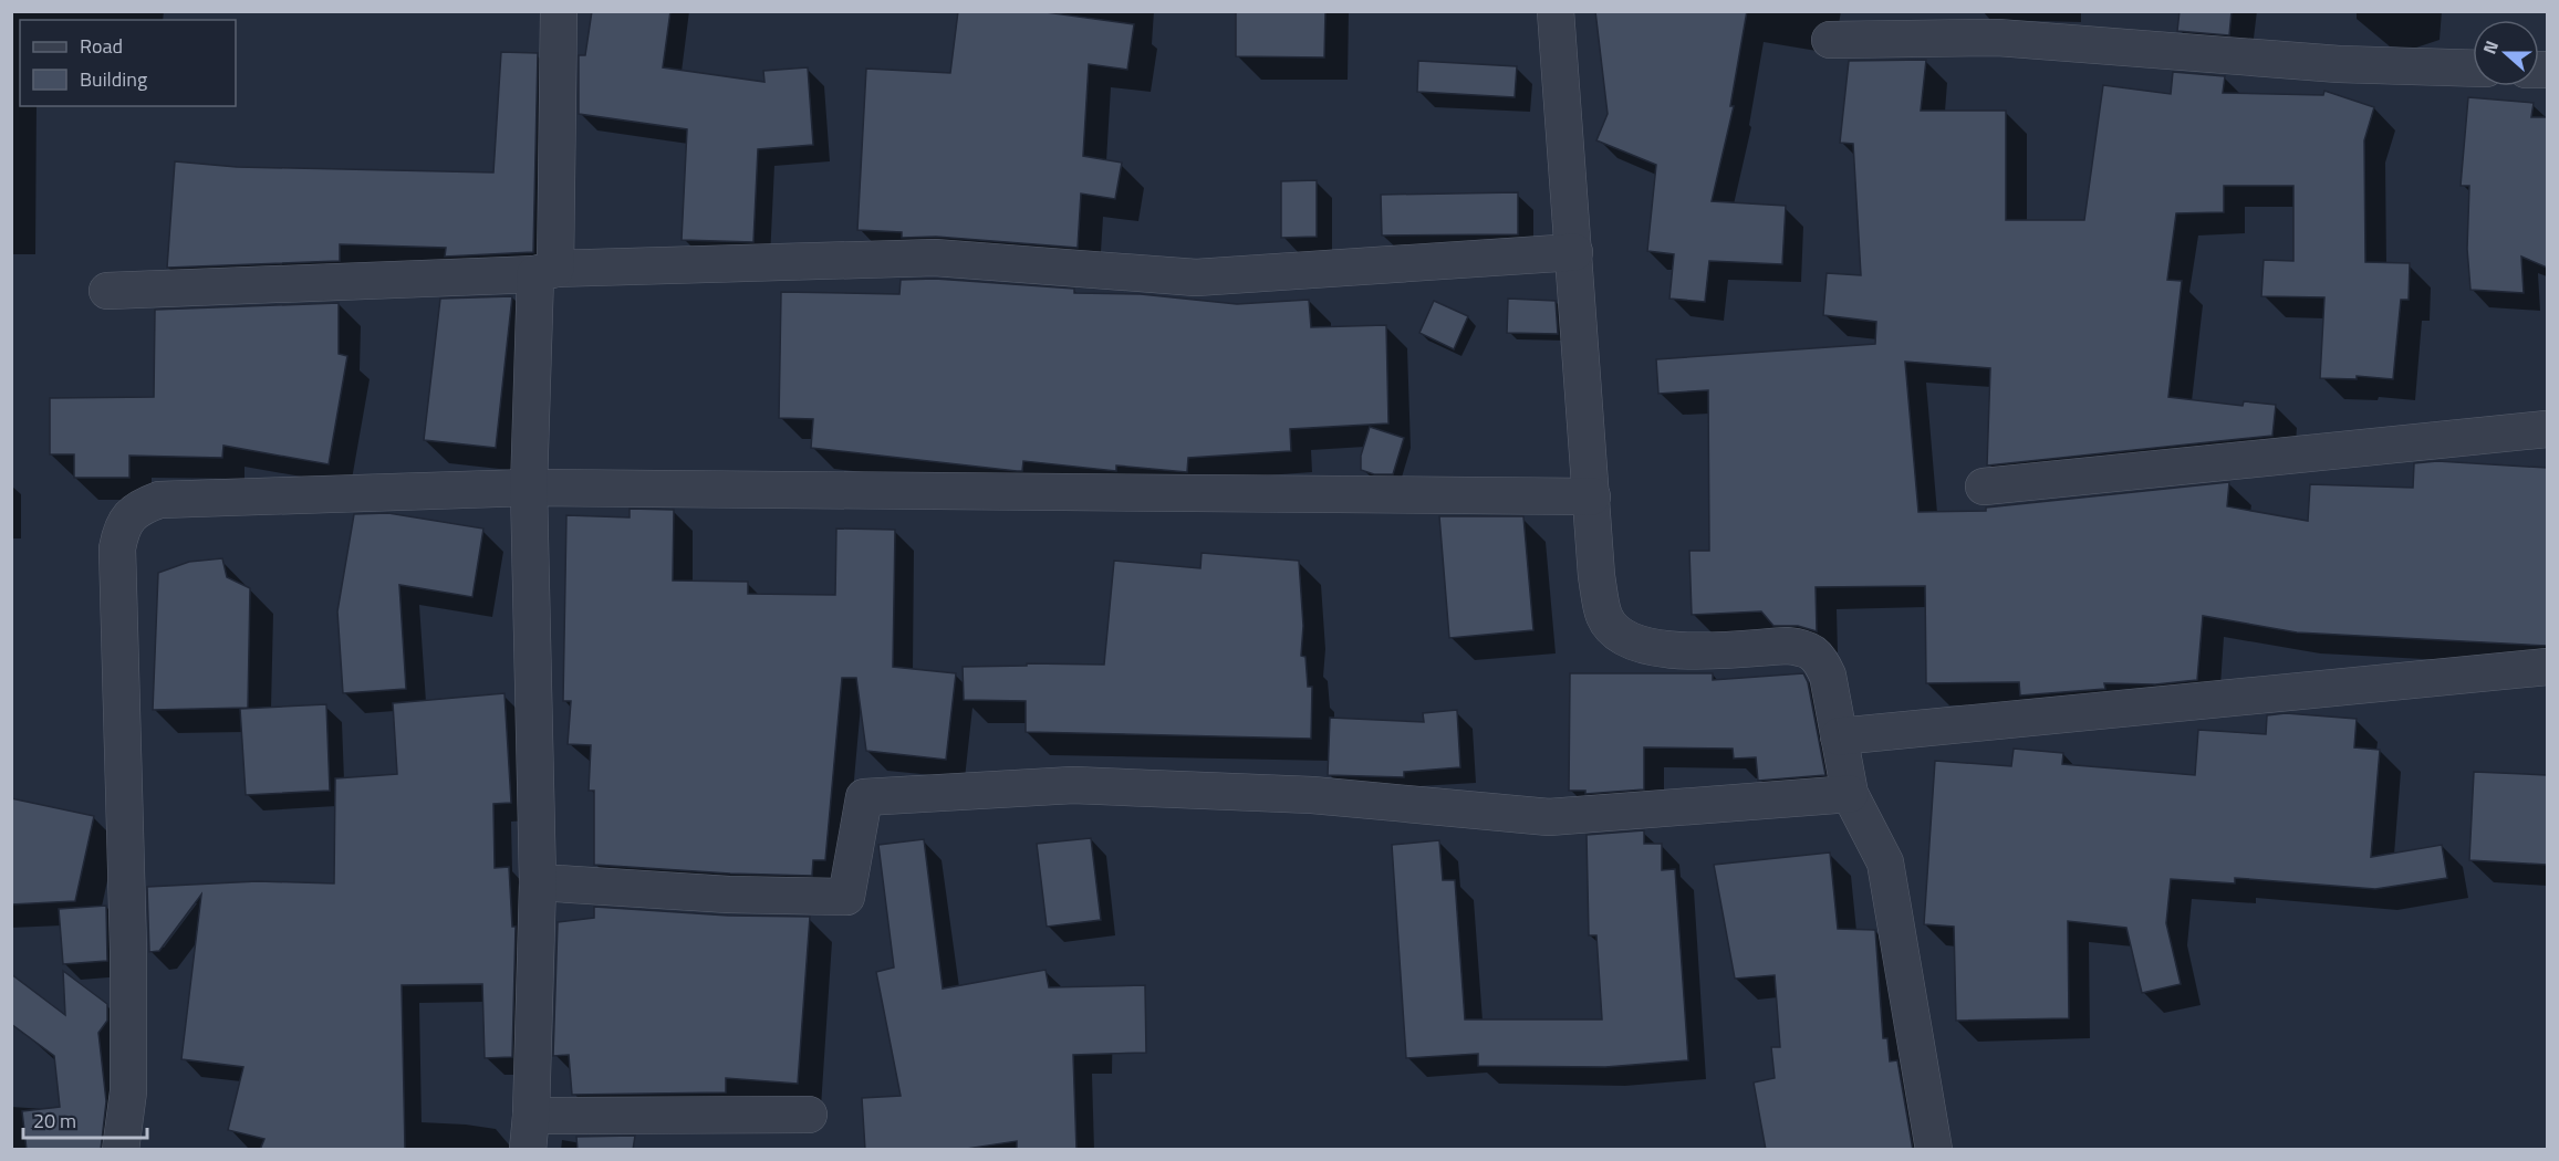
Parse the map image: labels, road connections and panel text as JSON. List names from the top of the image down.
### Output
{
  "legend": ["Road", "Building"],
  "scale_bar": "20 m",
  "north": "left"
}
